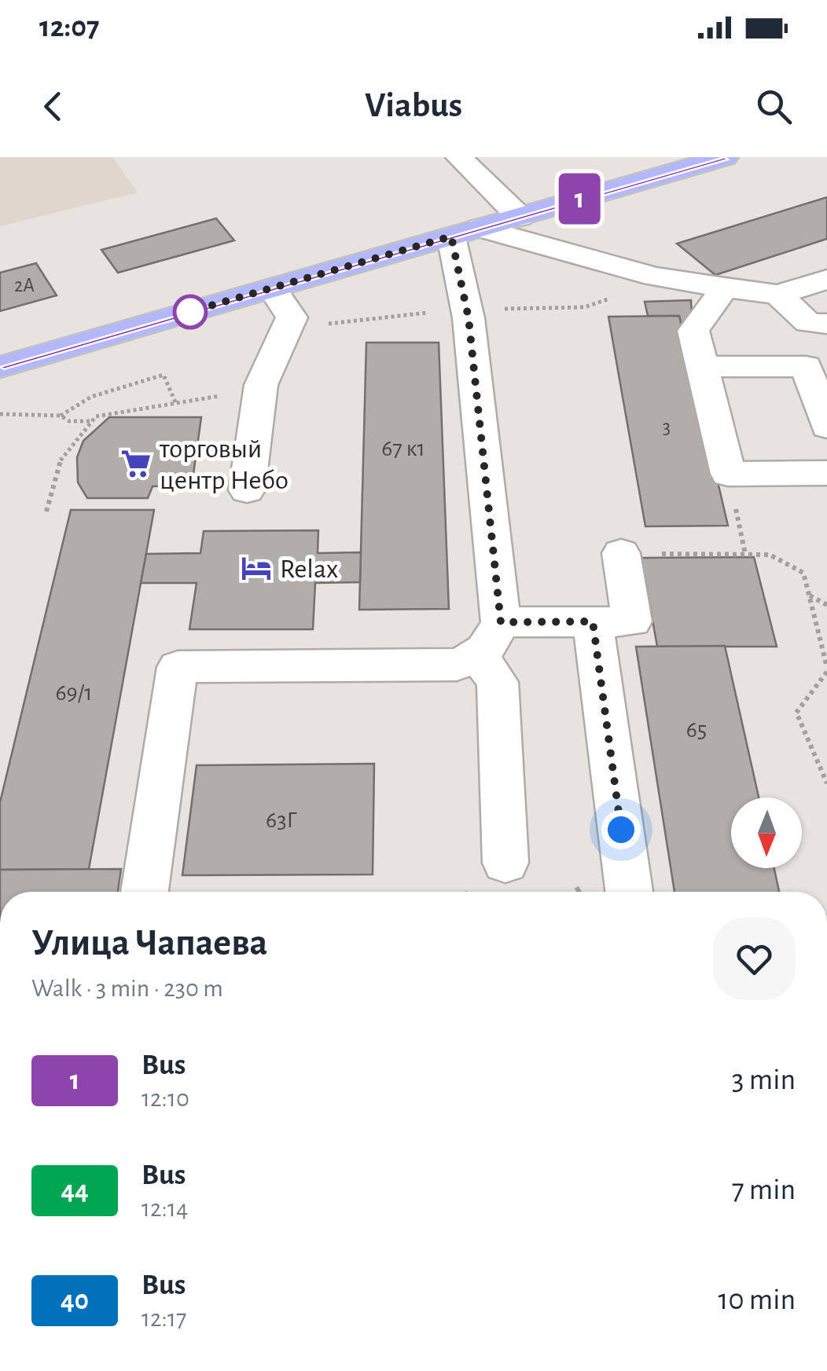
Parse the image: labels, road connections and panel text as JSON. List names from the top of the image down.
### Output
{
  "places": {
    "supermarket": ["торговый центр Небо"],
    "hotel": ["Relax"]
  },
  "lines": ["bus line 1"],
  "house_numbers": [
    "2А",
    "3",
    "67 к1",
    "69/1",
    "65",
    "63Г"
  ],
  "north": "bottom",
  "page": {
    "status": "12:07",
    "header": "Viabus",
    "on_map": "1",
    "heading": ["Улица Чапаева", "Walk · 3 min · 230 m"],
    "list": [
      {
        "mark": "1",
        "name": "Bus",
        "note": "12:10",
        "value": "3 min"
      },
      {
        "mark": "44",
        "name": "Bus",
        "note": "12:14",
        "value": "7 min"
      },
      {
        "mark": "40",
        "name": "Bus",
        "note": "12:17",
        "value": "10 min"
      }
    ]
  }
}
